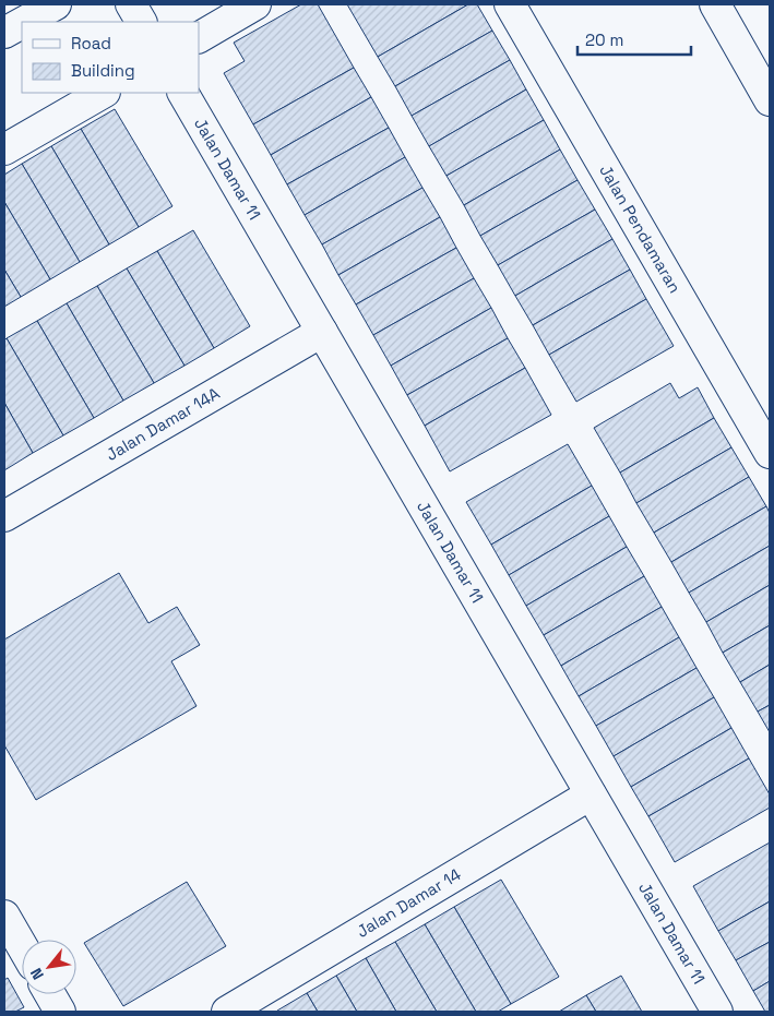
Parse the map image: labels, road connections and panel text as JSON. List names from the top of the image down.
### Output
{
  "streets": {
    "street": [
      "Jalan Damar 11",
      "Jalan Pendamaran",
      "Jalan Damar 14A",
      "Jalan Damar 14"
    ]
  },
  "crossings": [
    ["Jalan Damar 11", "Jalan Damar 14A"],
    ["Jalan Damar 11", "Jalan Damar 14"]
  ],
  "legend": ["Road", "Building"],
  "scale_bar": "20 m",
  "north": "bottom left"
}
